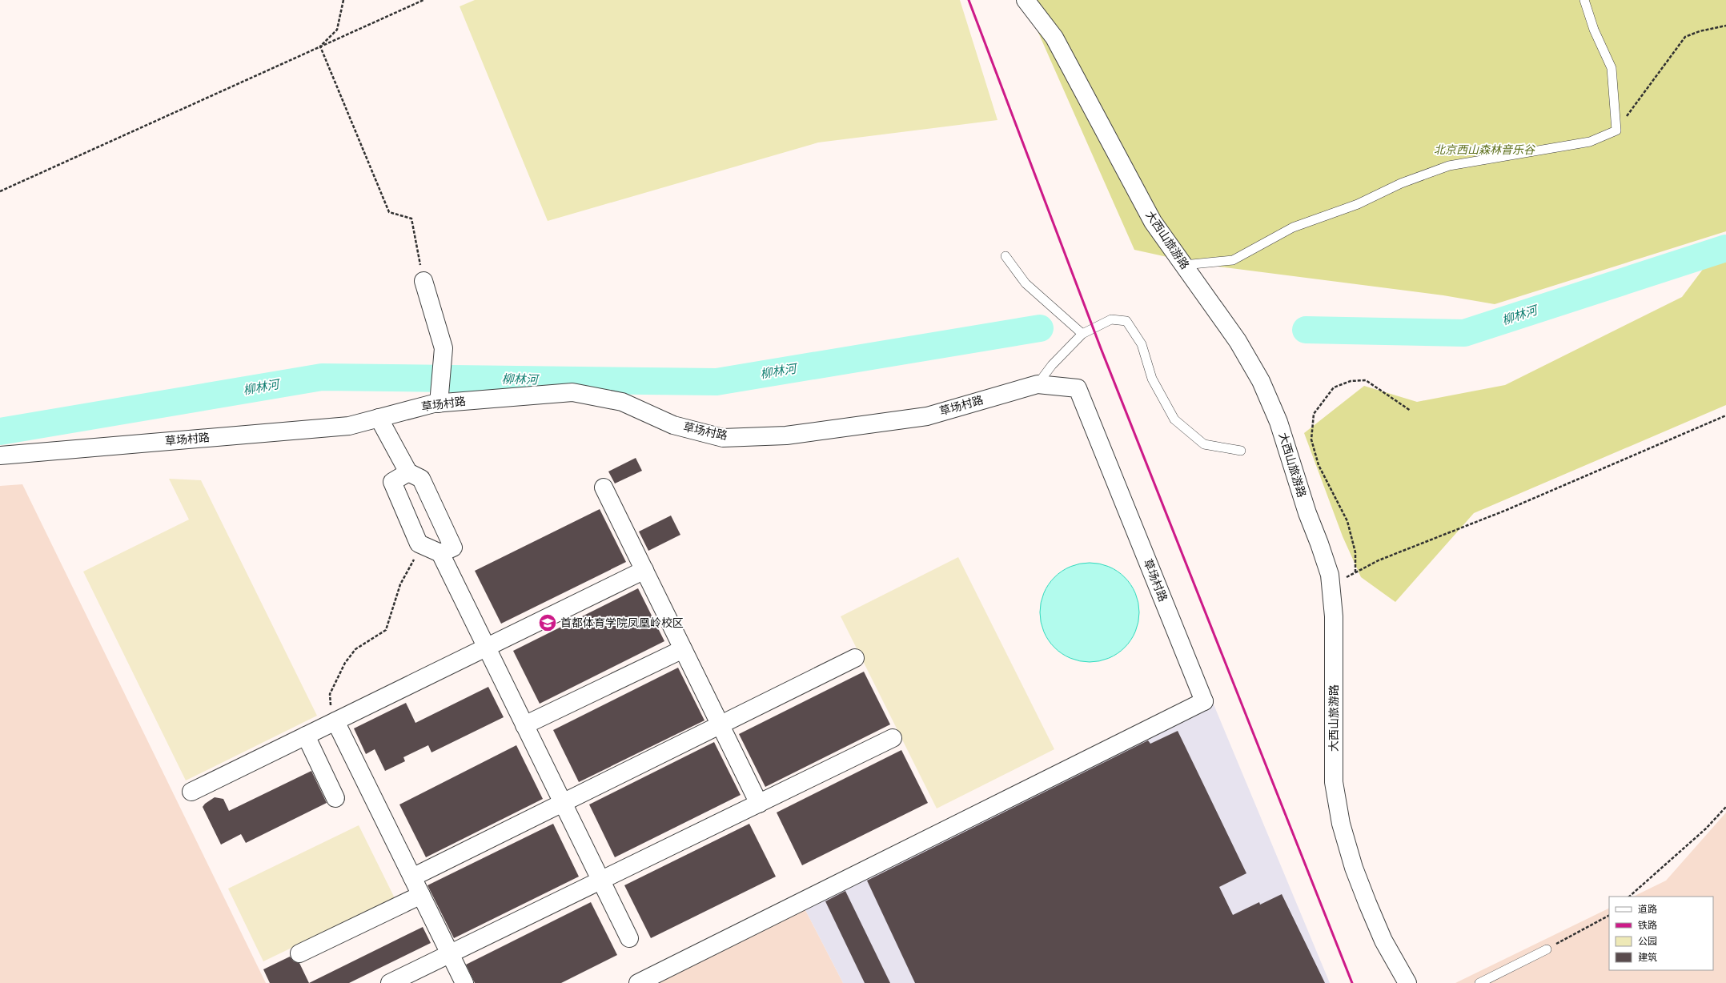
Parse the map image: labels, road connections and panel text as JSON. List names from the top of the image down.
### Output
{
  "streets": {
    "street": ["大西山旅游路", "草场村路"]
  },
  "water": ["柳林河"],
  "parks": ["北京西山森林音乐谷"],
  "places": {
    "school or university": ["首都体育学院凤凰岭校区"]
  },
  "legend": [
    "道路",
    "铁路",
    "公园",
    "建筑"
  ]
}
